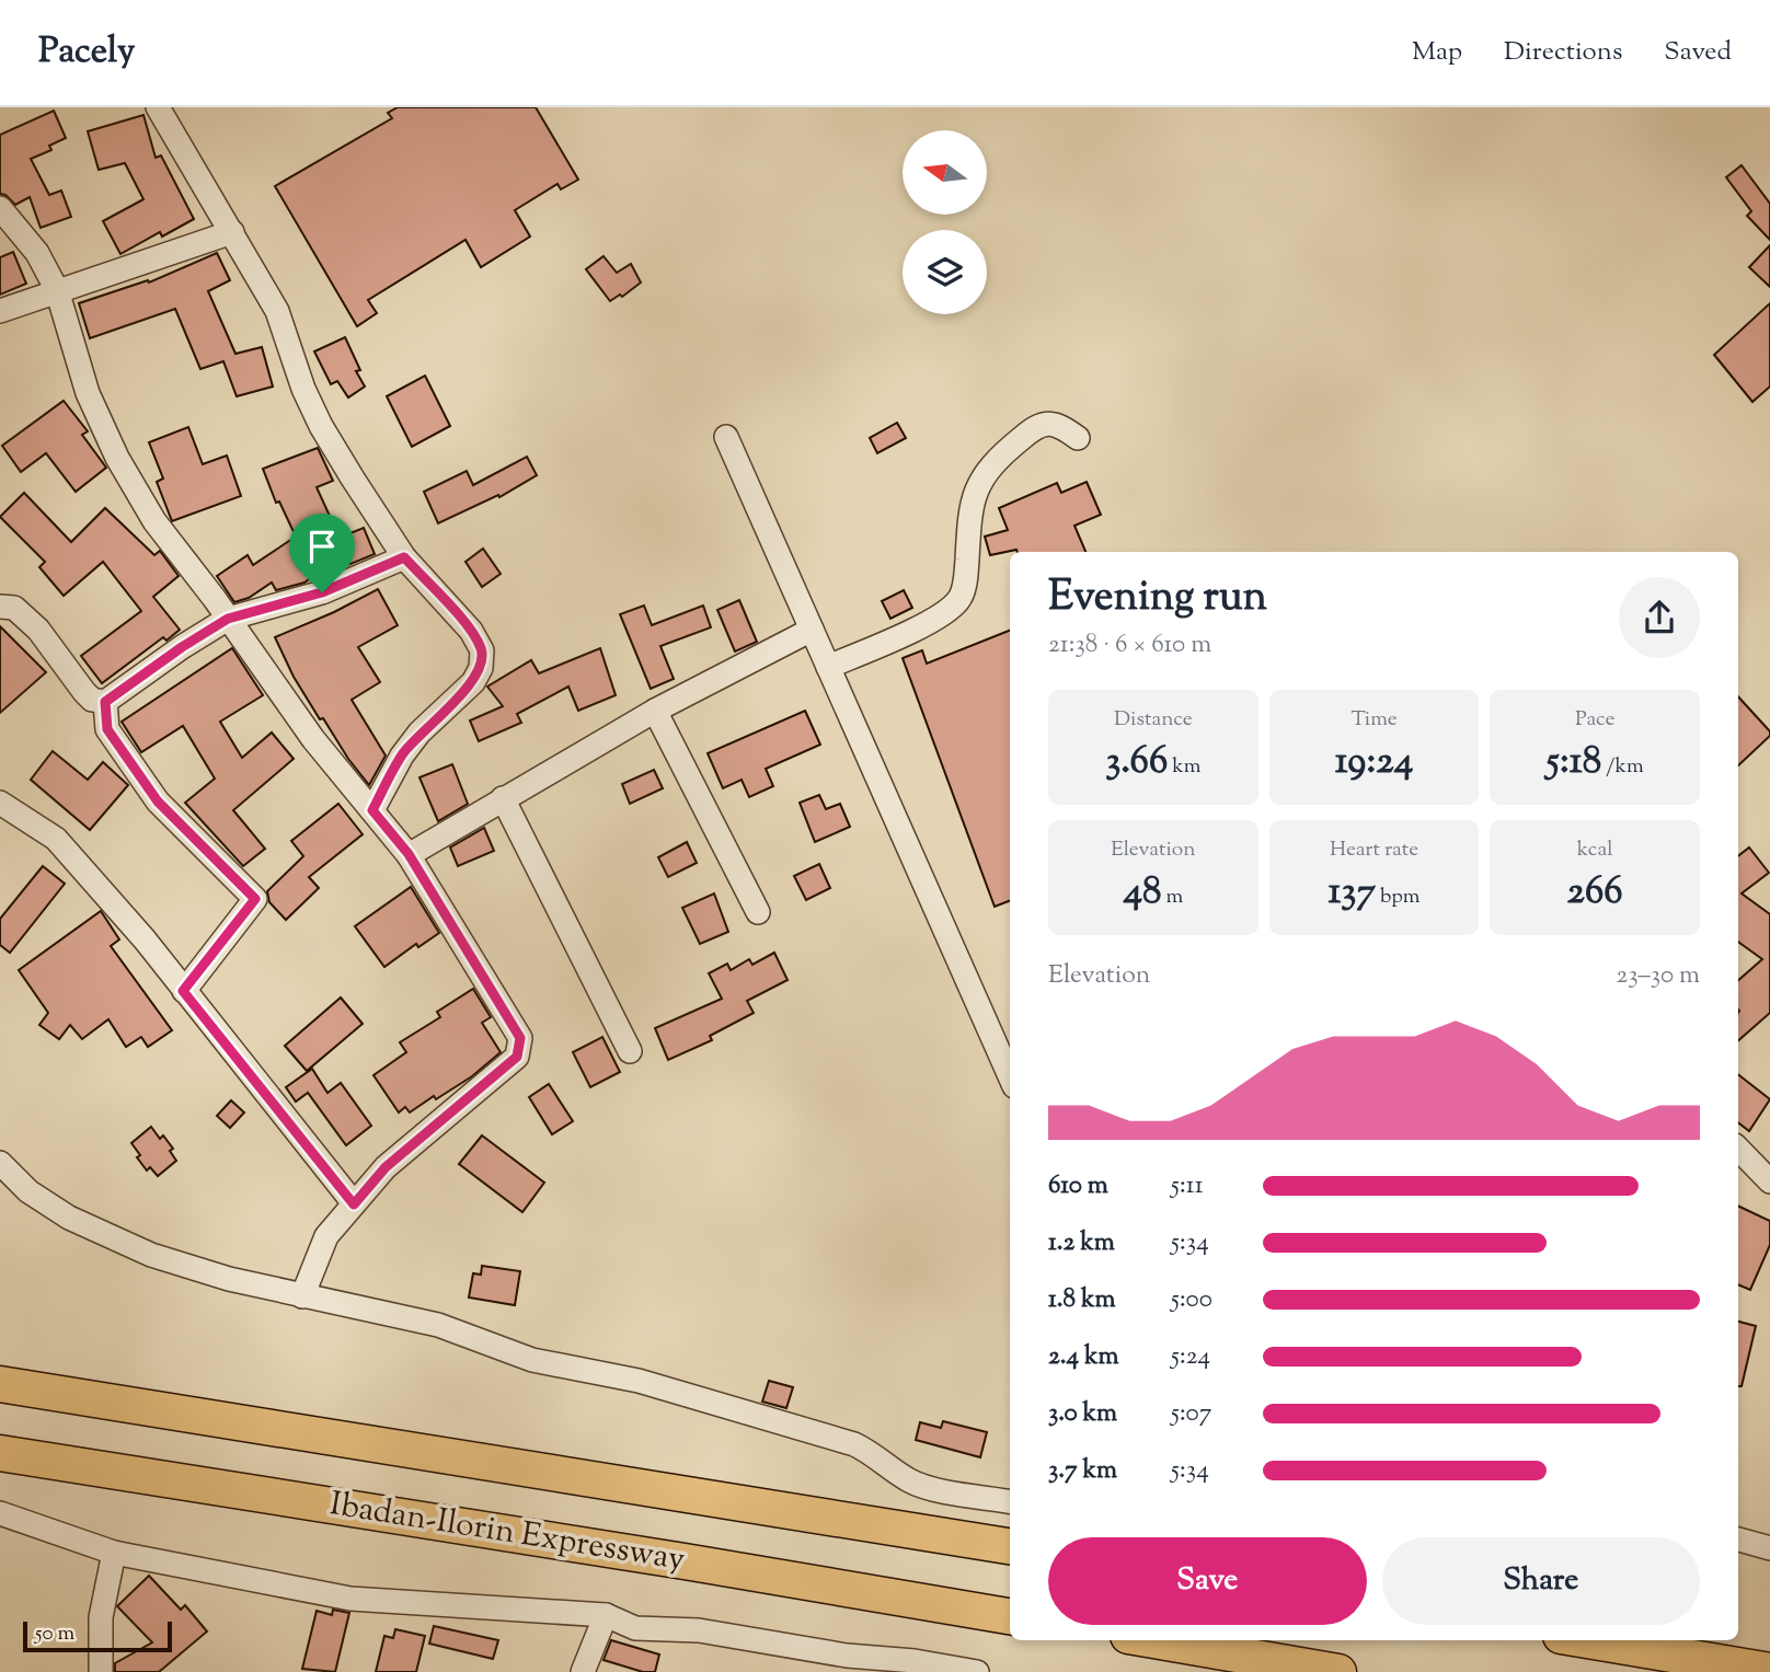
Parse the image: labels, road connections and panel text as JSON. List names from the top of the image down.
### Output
{
  "streets": {
    "highway": ["Ibadan-Ilorin Expressway"]
  },
  "scale_bar": "50 m",
  "north": "left",
  "page": {
    "header": "Pacely",
    "nav": ["Map", "Directions", "Saved"],
    "heading": ["Evening run", "21:38 · 6 × 610 m"],
    "stats": [
      ["Distance", "3.66 km"],
      ["Time", "19:24"],
      ["Pace", "5:18 /km"],
      ["Elevation", "48 m"],
      ["Heart rate", "137 bpm"],
      ["kcal", "266"]
    ],
    "chart": ["Elevation", "23–30 m"],
    "list": [
      {
        "name": "610 m",
        "note": "5:11"
      },
      {
        "name": "1.2 km",
        "note": "5:34"
      },
      {
        "name": "1.8 km",
        "note": "5:00"
      },
      {
        "name": "2.4 km",
        "note": "5:24"
      },
      {
        "name": "3.0 km",
        "note": "5:07"
      },
      {
        "name": "3.7 km",
        "note": "5:34"
      }
    ],
    "buttons": ["Save", "Share"],
    "scale": "50 m"
  }
}
